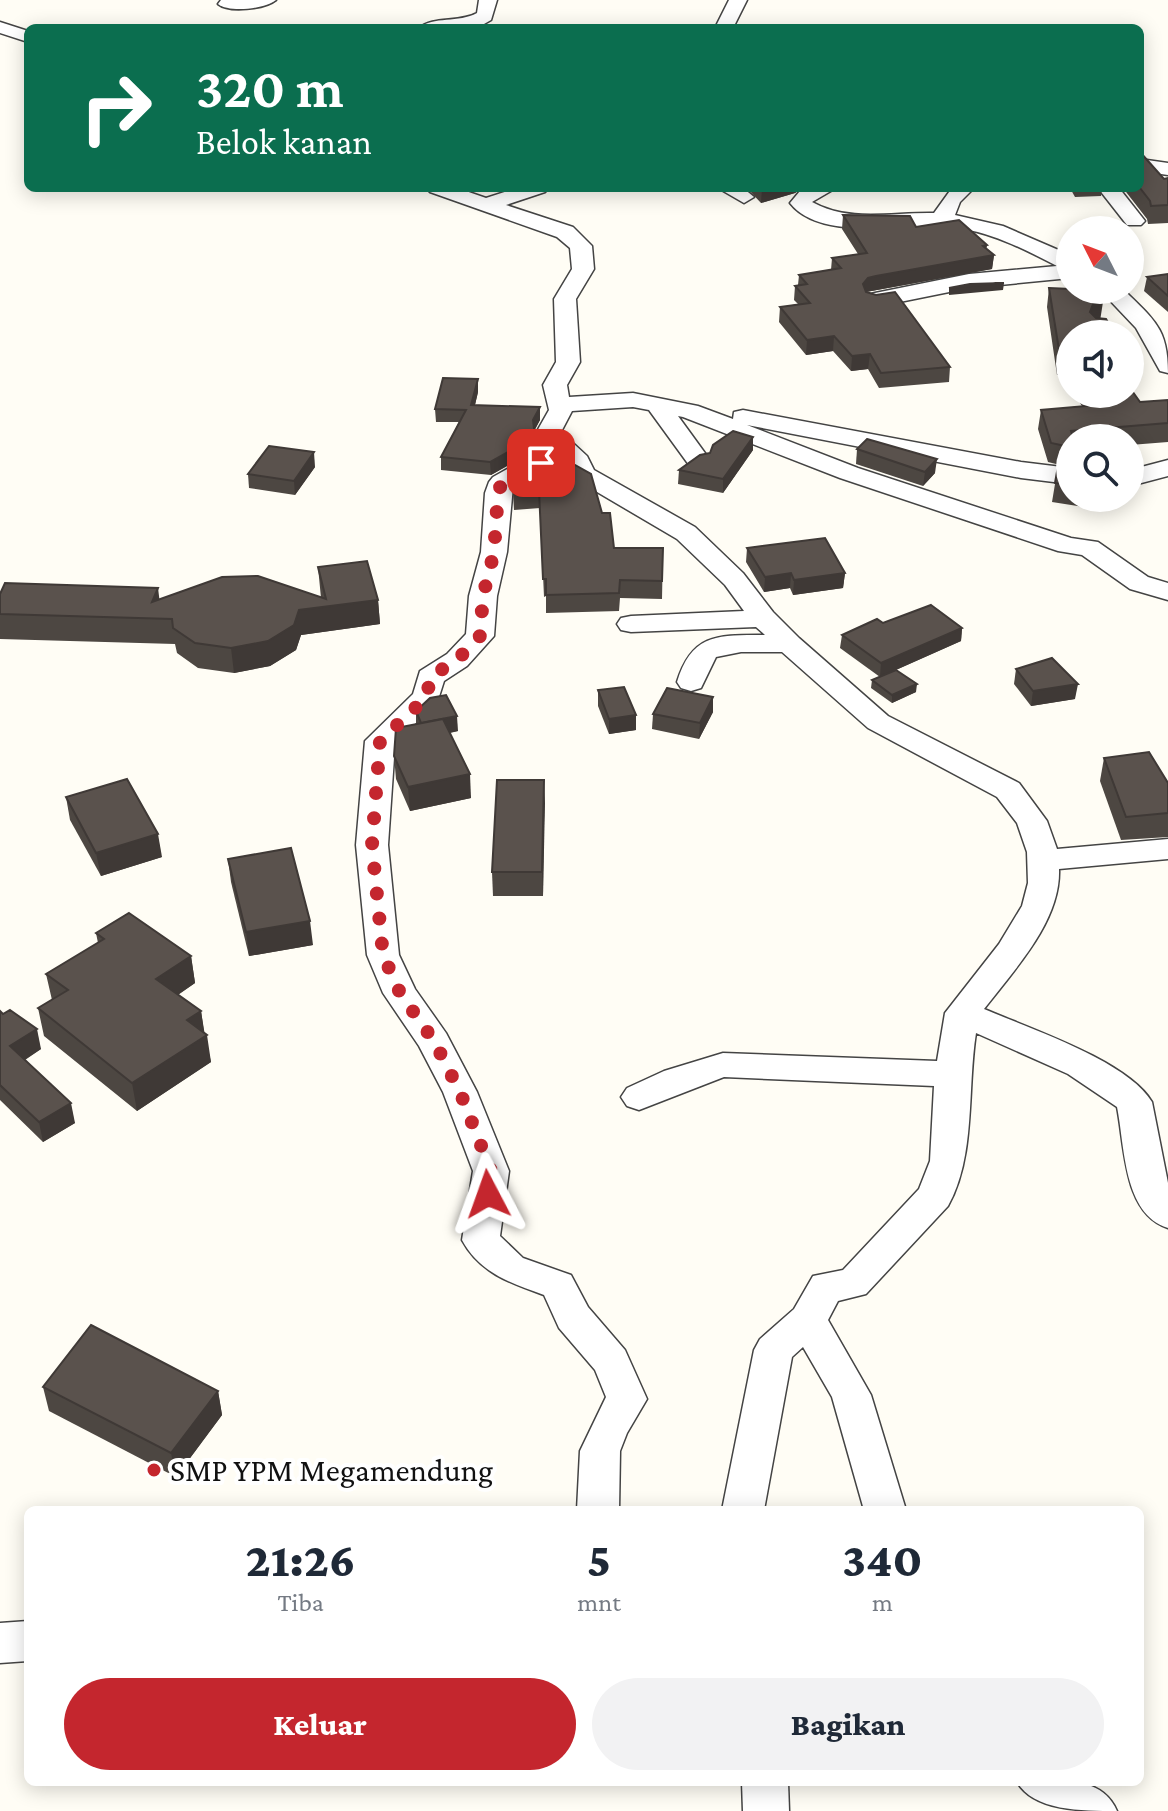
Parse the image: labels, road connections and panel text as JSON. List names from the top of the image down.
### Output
{
  "places": ["SMP YPM Megamendung"],
  "north": "top left",
  "page": {
    "turn": ["320 m", "Belok kanan"],
    "eta": [
      "21:26",
      "Tiba",
      "5",
      "mnt",
      "340",
      "m"
    ],
    "buttons": ["Keluar", "Bagikan"]
  }
}
